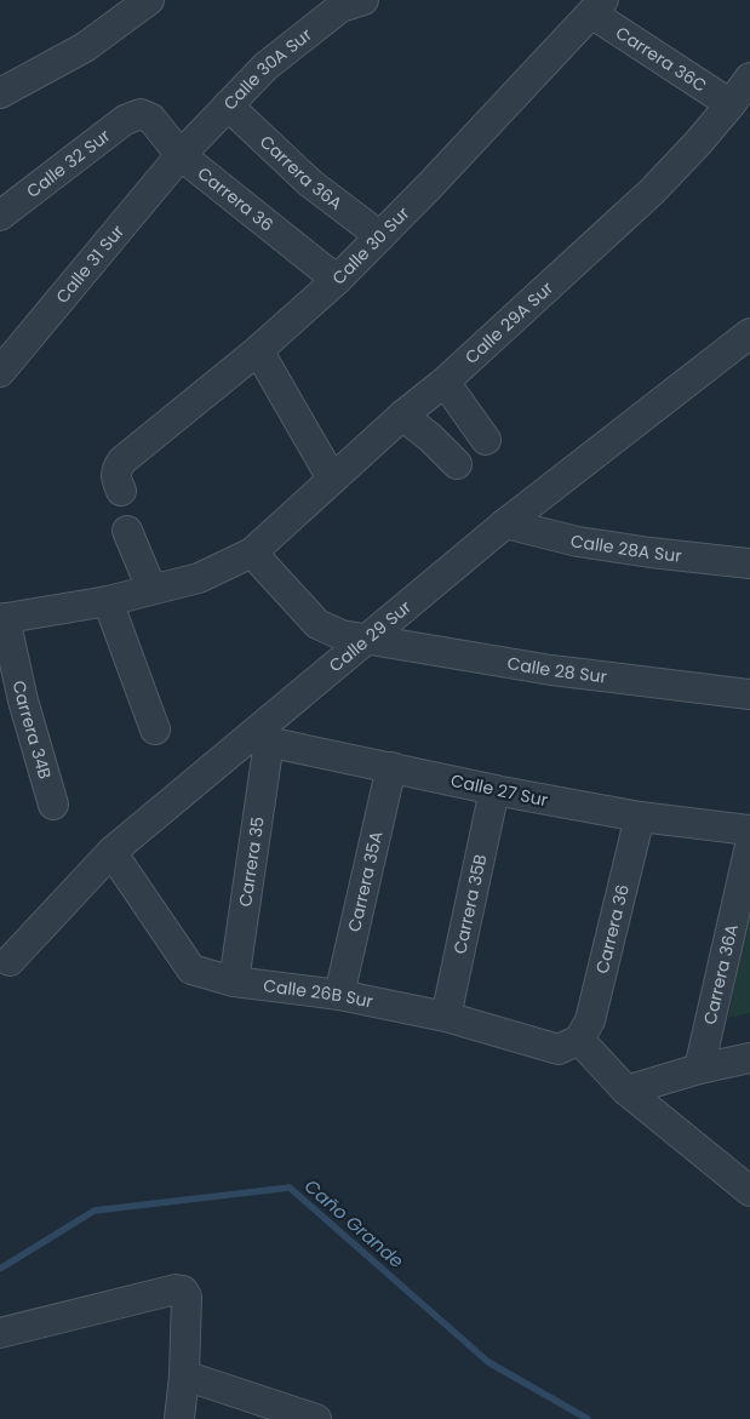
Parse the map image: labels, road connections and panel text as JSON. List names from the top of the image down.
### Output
{
  "streets": {
    "street": [
      "Carrera 36C",
      "Calle 30A Sur",
      "Calle 32 Sur",
      "Carrera 36A",
      "Carrera 36",
      "Calle 30 Sur",
      "Calle 31 Sur",
      "Calle 29A Sur",
      "Calle 28A Sur",
      "Calle 29 Sur",
      "Calle 28 Sur",
      "Carrera 34B",
      "Calle 27 Sur",
      "Carrera 35",
      "Carrera 35A",
      "Carrera 35B",
      "Calle 26B Sur"
    ]
  },
  "crossings": [
    ["Carrera 36C", "Calle 30 Sur"],
    ["Carrera 36C", "Calle 29A Sur"],
    ["Calle 30A Sur", "Carrera 36A"],
    ["Calle 30A Sur", "Carrera 36"],
    ["Calle 30A Sur", "Calle 31 Sur"],
    ["Calle 32 Sur", "Carrera 36"],
    ["Carrera 36A", "Calle 30 Sur"],
    ["Carrera 36", "Calle 30 Sur"],
    ["Carrera 36", "Calle 31 Sur"],
    ["Carrera 36", "Calle 27 Sur"],
    ["Carrera 36", "Calle 26B Sur"],
    ["Calle 28A Sur", "Calle 29 Sur"],
    ["Calle 29 Sur", "Calle 28 Sur"],
    ["Calle 29 Sur", "Calle 27 Sur"],
    ["Calle 29 Sur", "Carrera 35"],
    ["Calle 29 Sur", "Calle 26B Sur"],
    ["Calle 27 Sur", "Carrera 35"],
    ["Calle 27 Sur", "Carrera 35A"],
    ["Calle 27 Sur", "Carrera 35B"],
    ["Carrera 35", "Calle 26B Sur"],
    ["Carrera 35A", "Calle 26B Sur"],
    ["Carrera 35B", "Calle 26B Sur"]
  ],
  "water": ["Caño Grande"]
}
